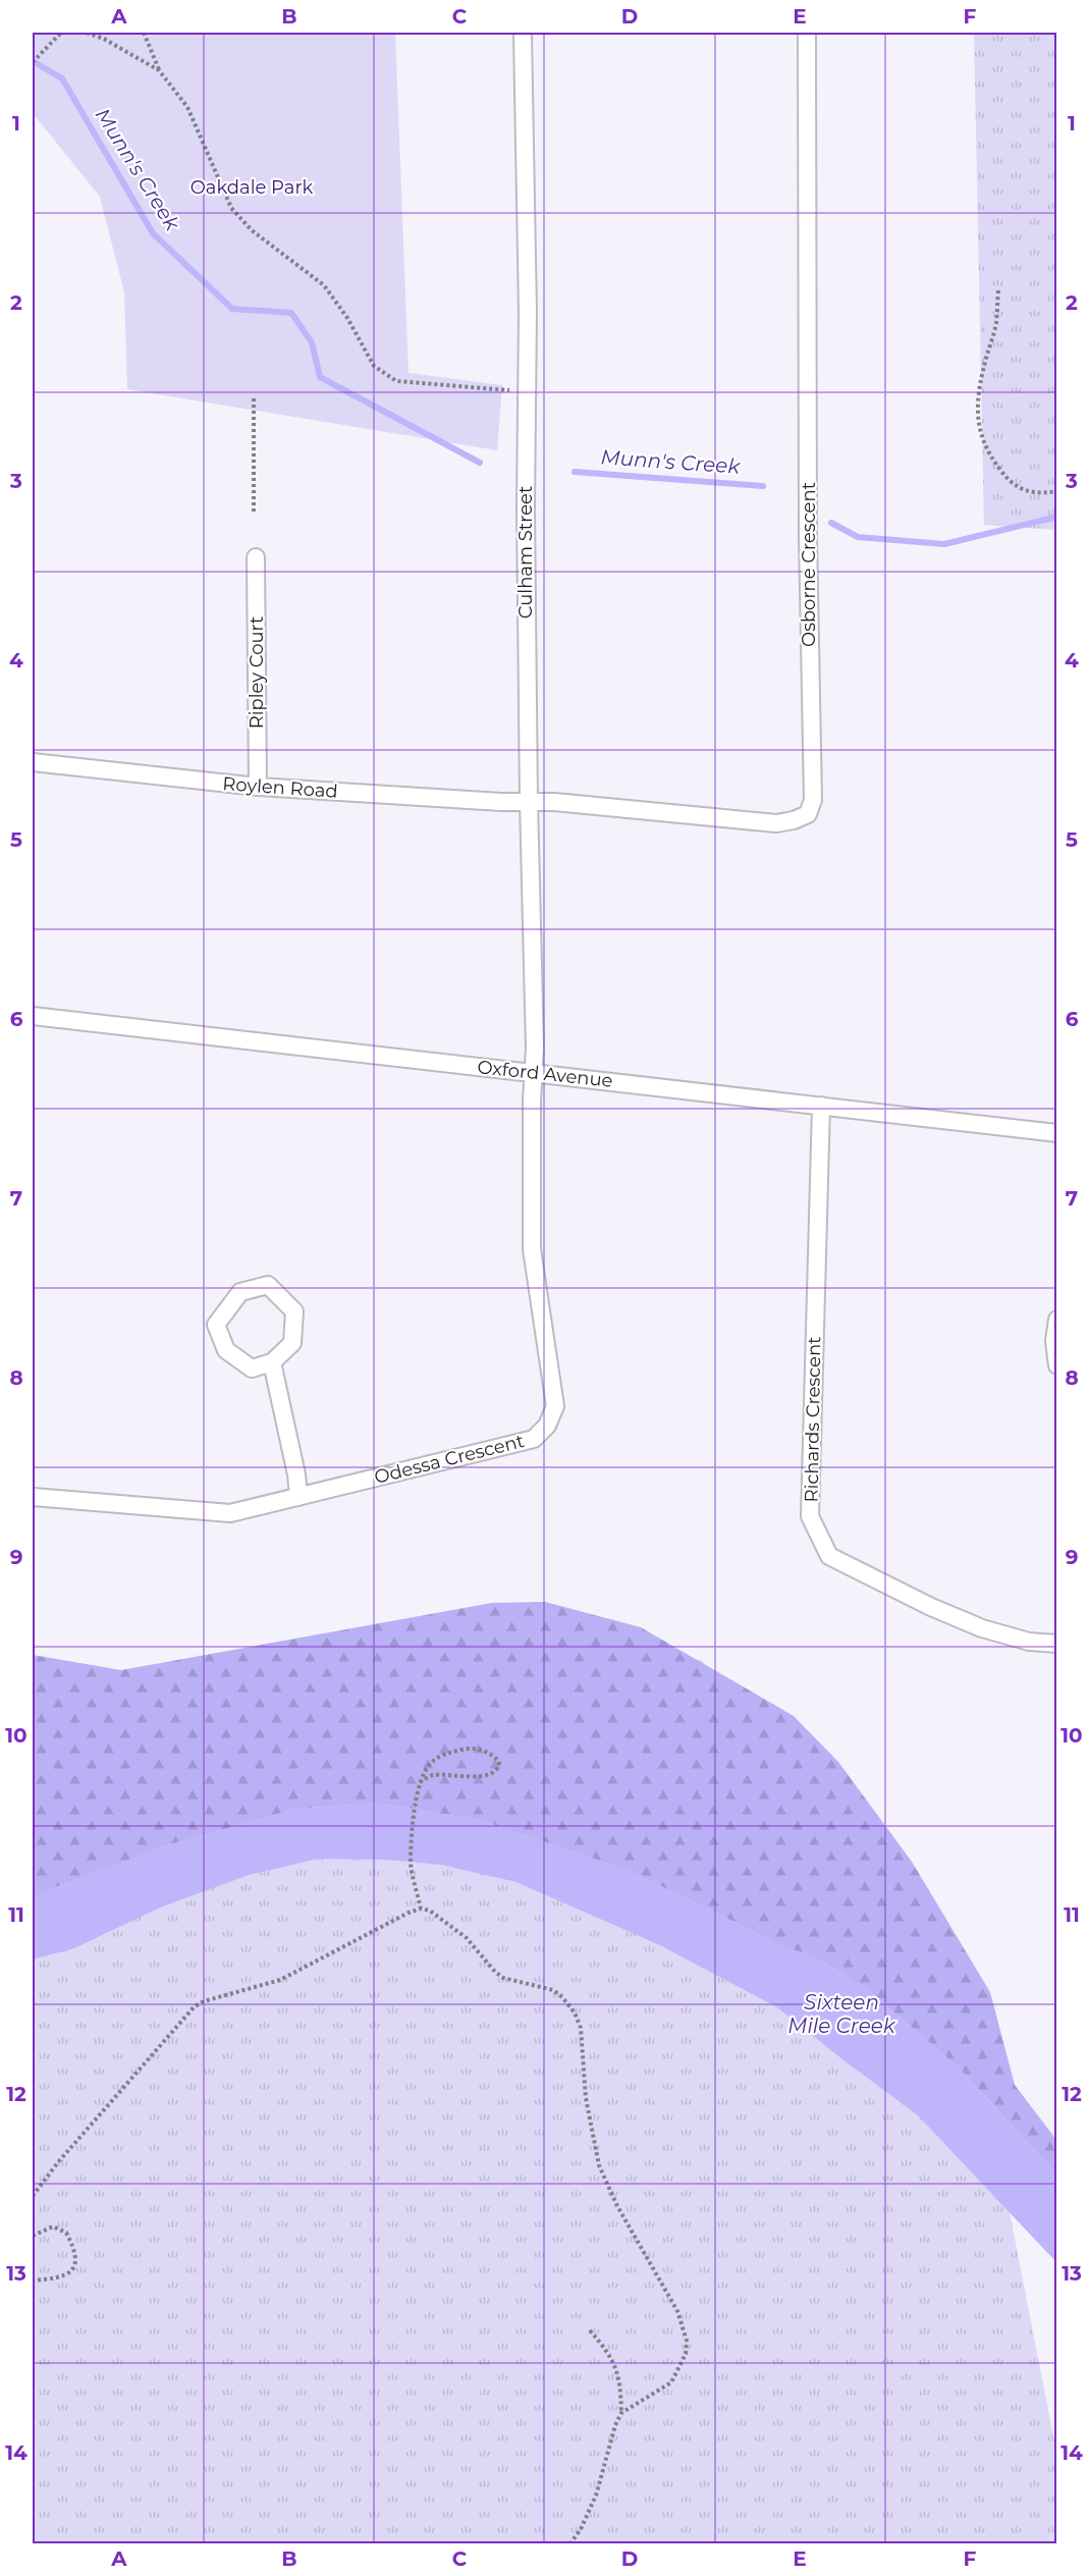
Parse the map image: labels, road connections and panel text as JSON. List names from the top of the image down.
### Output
{
  "streets": {
    "street": [
      "Culham Street",
      "Osborne Crescent",
      "Ripley Court",
      "Roylen Road",
      "Oxford Avenue",
      "Richards Crescent",
      "Odessa Crescent"
    ]
  },
  "crossings": [
    ["Culham Street", "Osborne Crescent"],
    ["Culham Street", "Roylen Road"],
    ["Culham Street", "Oxford Avenue"],
    ["Culham Street", "Odessa Crescent"],
    ["Osborne Crescent", "Roylen Road"],
    ["Ripley Court", "Roylen Road"],
    ["Oxford Avenue", "Richards Crescent"],
    ["Oxford Avenue", "Odessa Crescent"]
  ],
  "water": ["Munn's Creek", "Sixteen Mile Creek"],
  "parks": ["Oakdale Park"],
  "grid": {
    "columns": [
      "A",
      "B",
      "C",
      "D",
      "E",
      "F"
    ],
    "rows": [
      "1",
      "2",
      "3",
      "4",
      "5",
      "6",
      "7",
      "8",
      "9",
      "10",
      "11",
      "12",
      "13",
      "14"
    ]
  }
}
